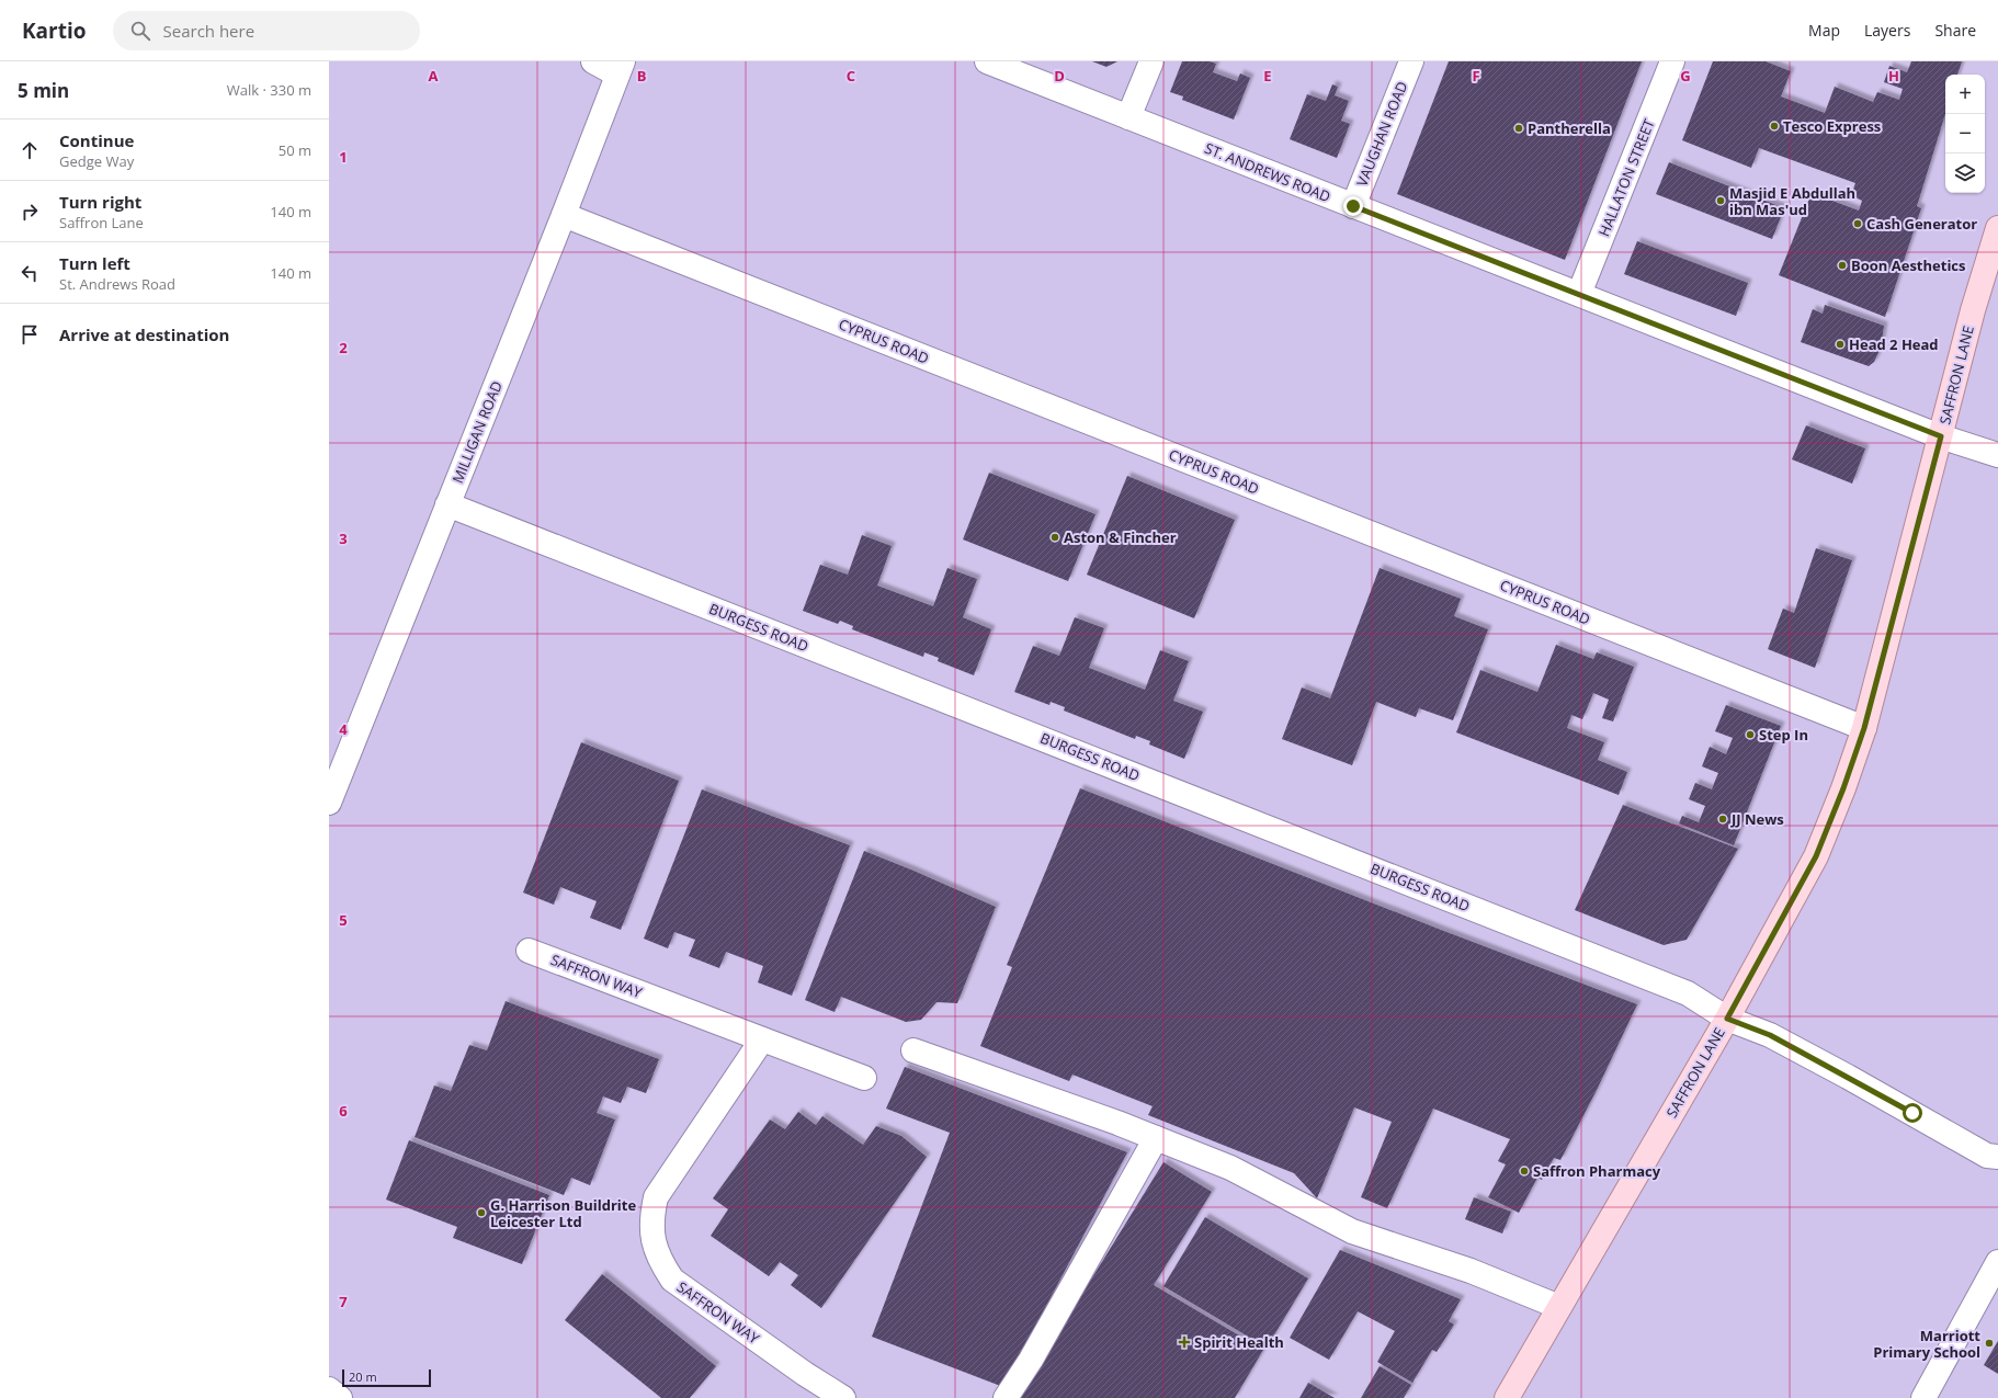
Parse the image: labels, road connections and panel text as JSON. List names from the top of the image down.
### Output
{
  "streets": {
    "main road": ["SAFFRON LANE"],
    "street": [
      "VAUGHAN ROAD",
      "ST. ANDREWS ROAD",
      "HALLATON STREET",
      "CYPRUS ROAD",
      "MILLIGAN ROAD",
      "BURGESS ROAD",
      "SAFFRON WAY"
    ]
  },
  "crossings": [
    ["VAUGHAN ROAD", "ST. ANDREWS ROAD"],
    ["ST. ANDREWS ROAD", "HALLATON STREET"],
    ["ST. ANDREWS ROAD", "SAFFRON LANE"],
    ["CYPRUS ROAD", "SAFFRON LANE"],
    ["CYPRUS ROAD", "MILLIGAN ROAD"],
    ["SAFFRON LANE", "BURGESS ROAD"],
    ["MILLIGAN ROAD", "BURGESS ROAD"]
  ],
  "places": {
    "other": [
      "Tesco Express",
      "Pantherella",
      "Masjid E Abdullah ibn Mas'ud",
      "Cash Generator",
      "Boon Aesthetics",
      "Head 2 Head",
      "Aston & Fincher",
      "Step In",
      "JJ News",
      "Saffron Pharmacy",
      "G. Harrison Buildrite Leicester Ltd",
      "Marriott Primary School"
    ],
    "health": ["Spirit Health"]
  },
  "scale_bar": "20 m",
  "page": {
    "header": "Kartio",
    "search": "Search here",
    "nav": ["Map", "Layers", "Share"],
    "heading": ["5 min", "Walk · 330 m"],
    "map_buttons": ["+", "−"],
    "list": [
      ["Continue", "Gedge Way", "50 m"],
      ["Turn right", "Saffron Lane", "140 m"],
      ["Turn left", "St. Andrews Road", "140 m"],
      "Arrive at destination"
    ],
    "scale": "20 m"
  },
  "grid": {
    "columns": [
      "A",
      "B",
      "C",
      "D",
      "E",
      "F",
      "G",
      "H"
    ],
    "rows": [
      "1",
      "2",
      "3",
      "4",
      "5",
      "6",
      "7"
    ]
  }
}
